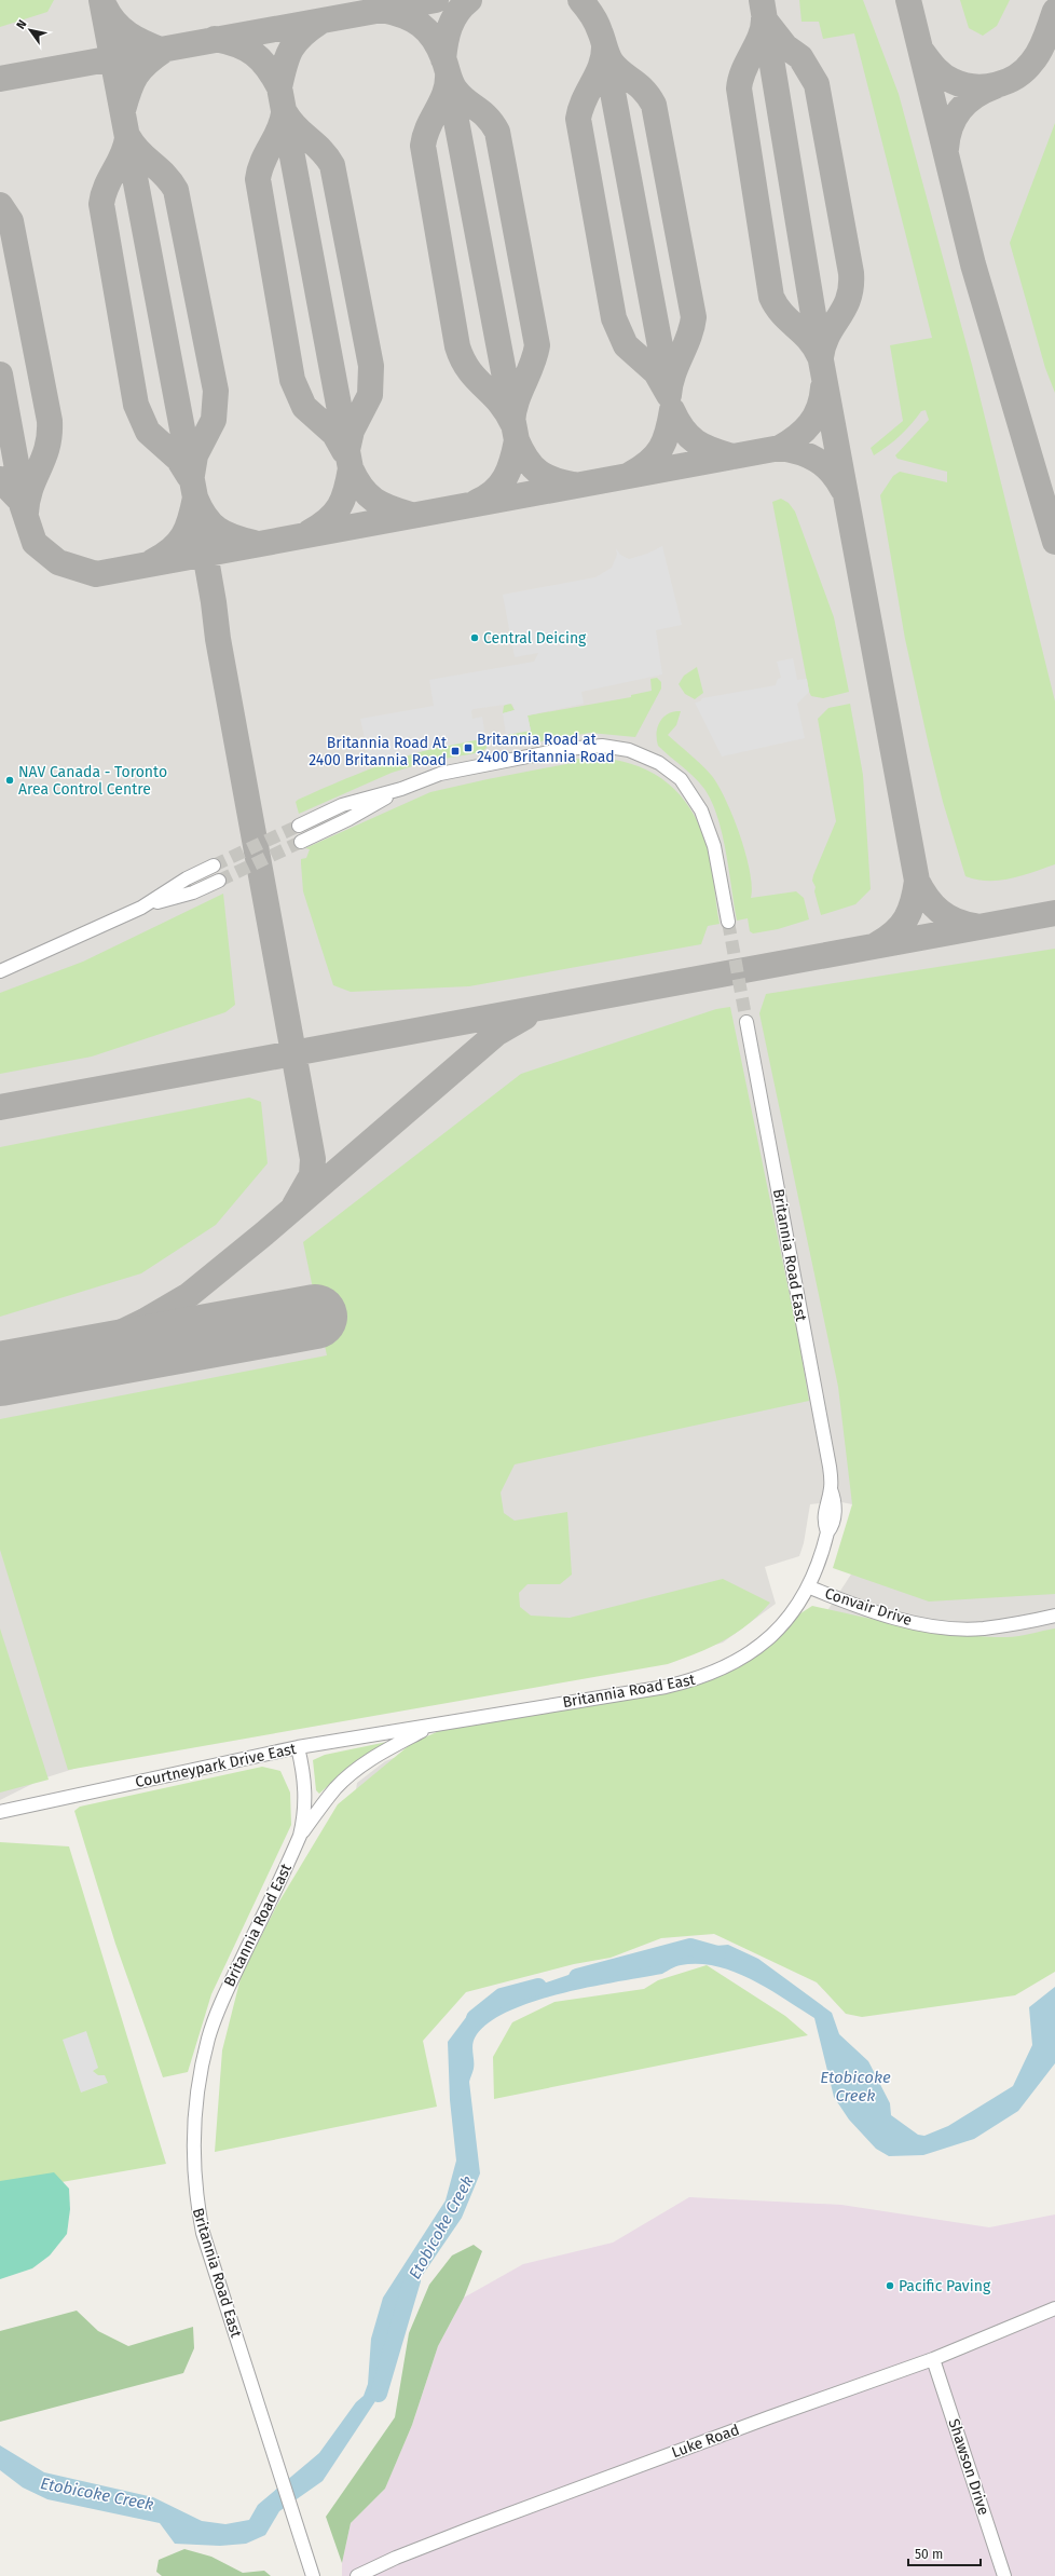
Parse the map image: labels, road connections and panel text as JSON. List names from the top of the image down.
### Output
{
  "streets": {
    "street": [
      "Britannia Road East",
      "Convair Drive",
      "Courtneypark Drive East",
      "Luke Road",
      "Shawson Drive"
    ]
  },
  "crossings": [
    ["Britannia Road East", "Convair Drive"],
    ["Britannia Road East", "Courtneypark Drive East"],
    ["Luke Road", "Shawson Drive"]
  ],
  "water": ["Etobicoke Creek"],
  "places": {
    "other": ["Central Deicing", "NAV Canada - Toronto Area Control Centre", "Pacific Paving"],
    "transit": ["Britannia Road at 2400 Britannia Road", "Britannia Road At 2400 Britannia Road"]
  },
  "scale_bar": "50 m",
  "north": "top left"
}
